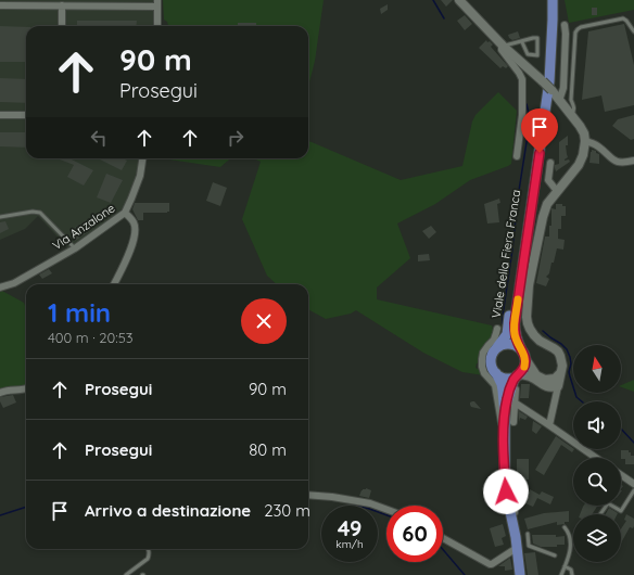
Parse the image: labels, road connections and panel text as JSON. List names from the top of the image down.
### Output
{
  "streets": {
    "main road": ["Viale della Fiera Franca"],
    "street": ["Via Anzalone"]
  },
  "north": "top",
  "page": {
    "turn": ["90 m", "Prosegui"],
    "heading": ["1 min", "400 m · 20:53"],
    "list": [
      {
        "name": "Prosegui",
        "value": "90 m"
      },
      {
        "name": "Prosegui",
        "value": "80 m"
      },
      {
        "name": "Arrivo a destinazione",
        "value": "230 m"
      }
    ],
    "speed": "49 km/h",
    "limit": "60"
  }
}
